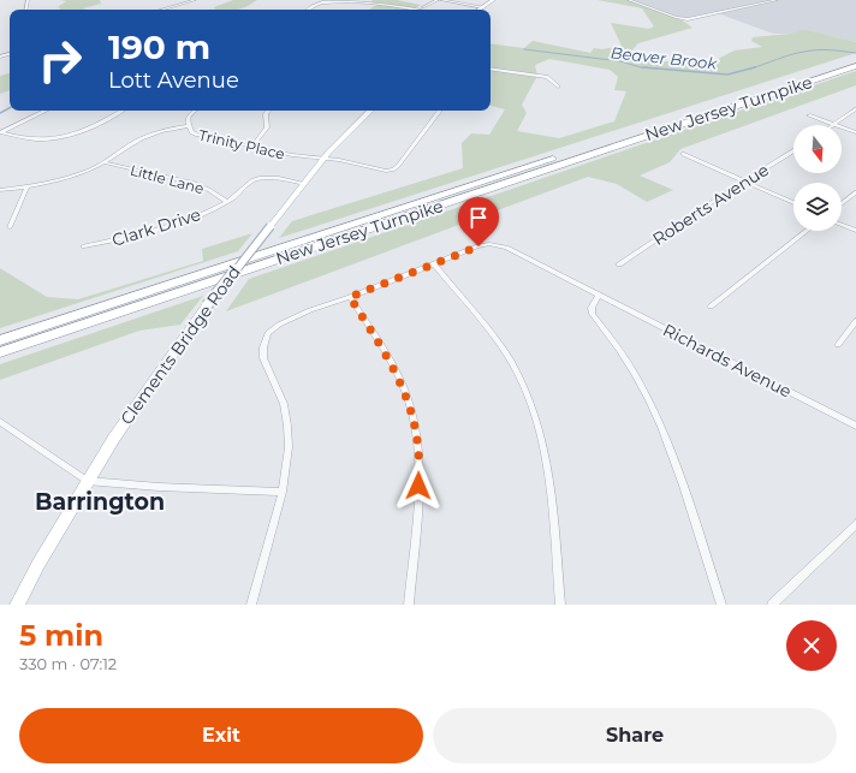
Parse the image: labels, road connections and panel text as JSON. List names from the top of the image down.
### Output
{
  "streets": {
    "highway": ["New Jersey Turnpike"],
    "main road": ["Clements Bridge Road"],
    "street": [
      "Trinity Place",
      "Little Lane",
      "Roberts Avenue",
      "Clark Drive",
      "Richards Avenue"
    ]
  },
  "crossings": [
    ["Trinity Place", "Clements Bridge Road"],
    ["Little Lane", "Clark Drive"],
    ["Clark Drive", "Clements Bridge Road"]
  ],
  "districts": ["Barrington"],
  "water": ["Beaver Brook"],
  "north": "bottom",
  "page": {
    "turn": ["190 m", "Lott Avenue"],
    "heading": ["5 min", "330 m · 07:12"],
    "buttons": ["Exit", "Share"]
  }
}
